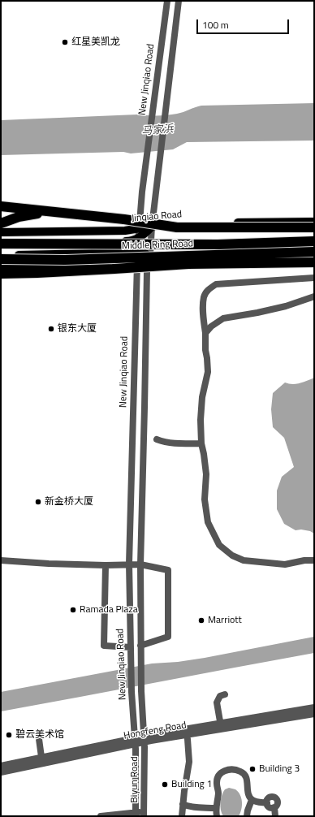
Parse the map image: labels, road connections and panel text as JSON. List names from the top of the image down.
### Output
{
  "streets": {
    "highway": ["Middle Ring Road"],
    "main road": ["Jinqiao Road"],
    "street": ["New Jinqiao Road", "Hongfeng Road", "Biyun Road"]
  },
  "crossings": [
    ["New Jinqiao Road", "Jinqiao Road"],
    ["New Jinqiao Road", "Hongfeng Road"],
    ["New Jinqiao Road", "Biyun Road"],
    ["Hongfeng Road", "Biyun Road"]
  ],
  "water": ["马家浜"],
  "places": [
    "红星美凯龙",
    "银东大厦",
    "新金桥大厦",
    "Ramada Plaza",
    "Marriott",
    "碧云美术馆",
    "Building 3",
    "Building 1"
  ],
  "scale_bar": "100 m"
}
